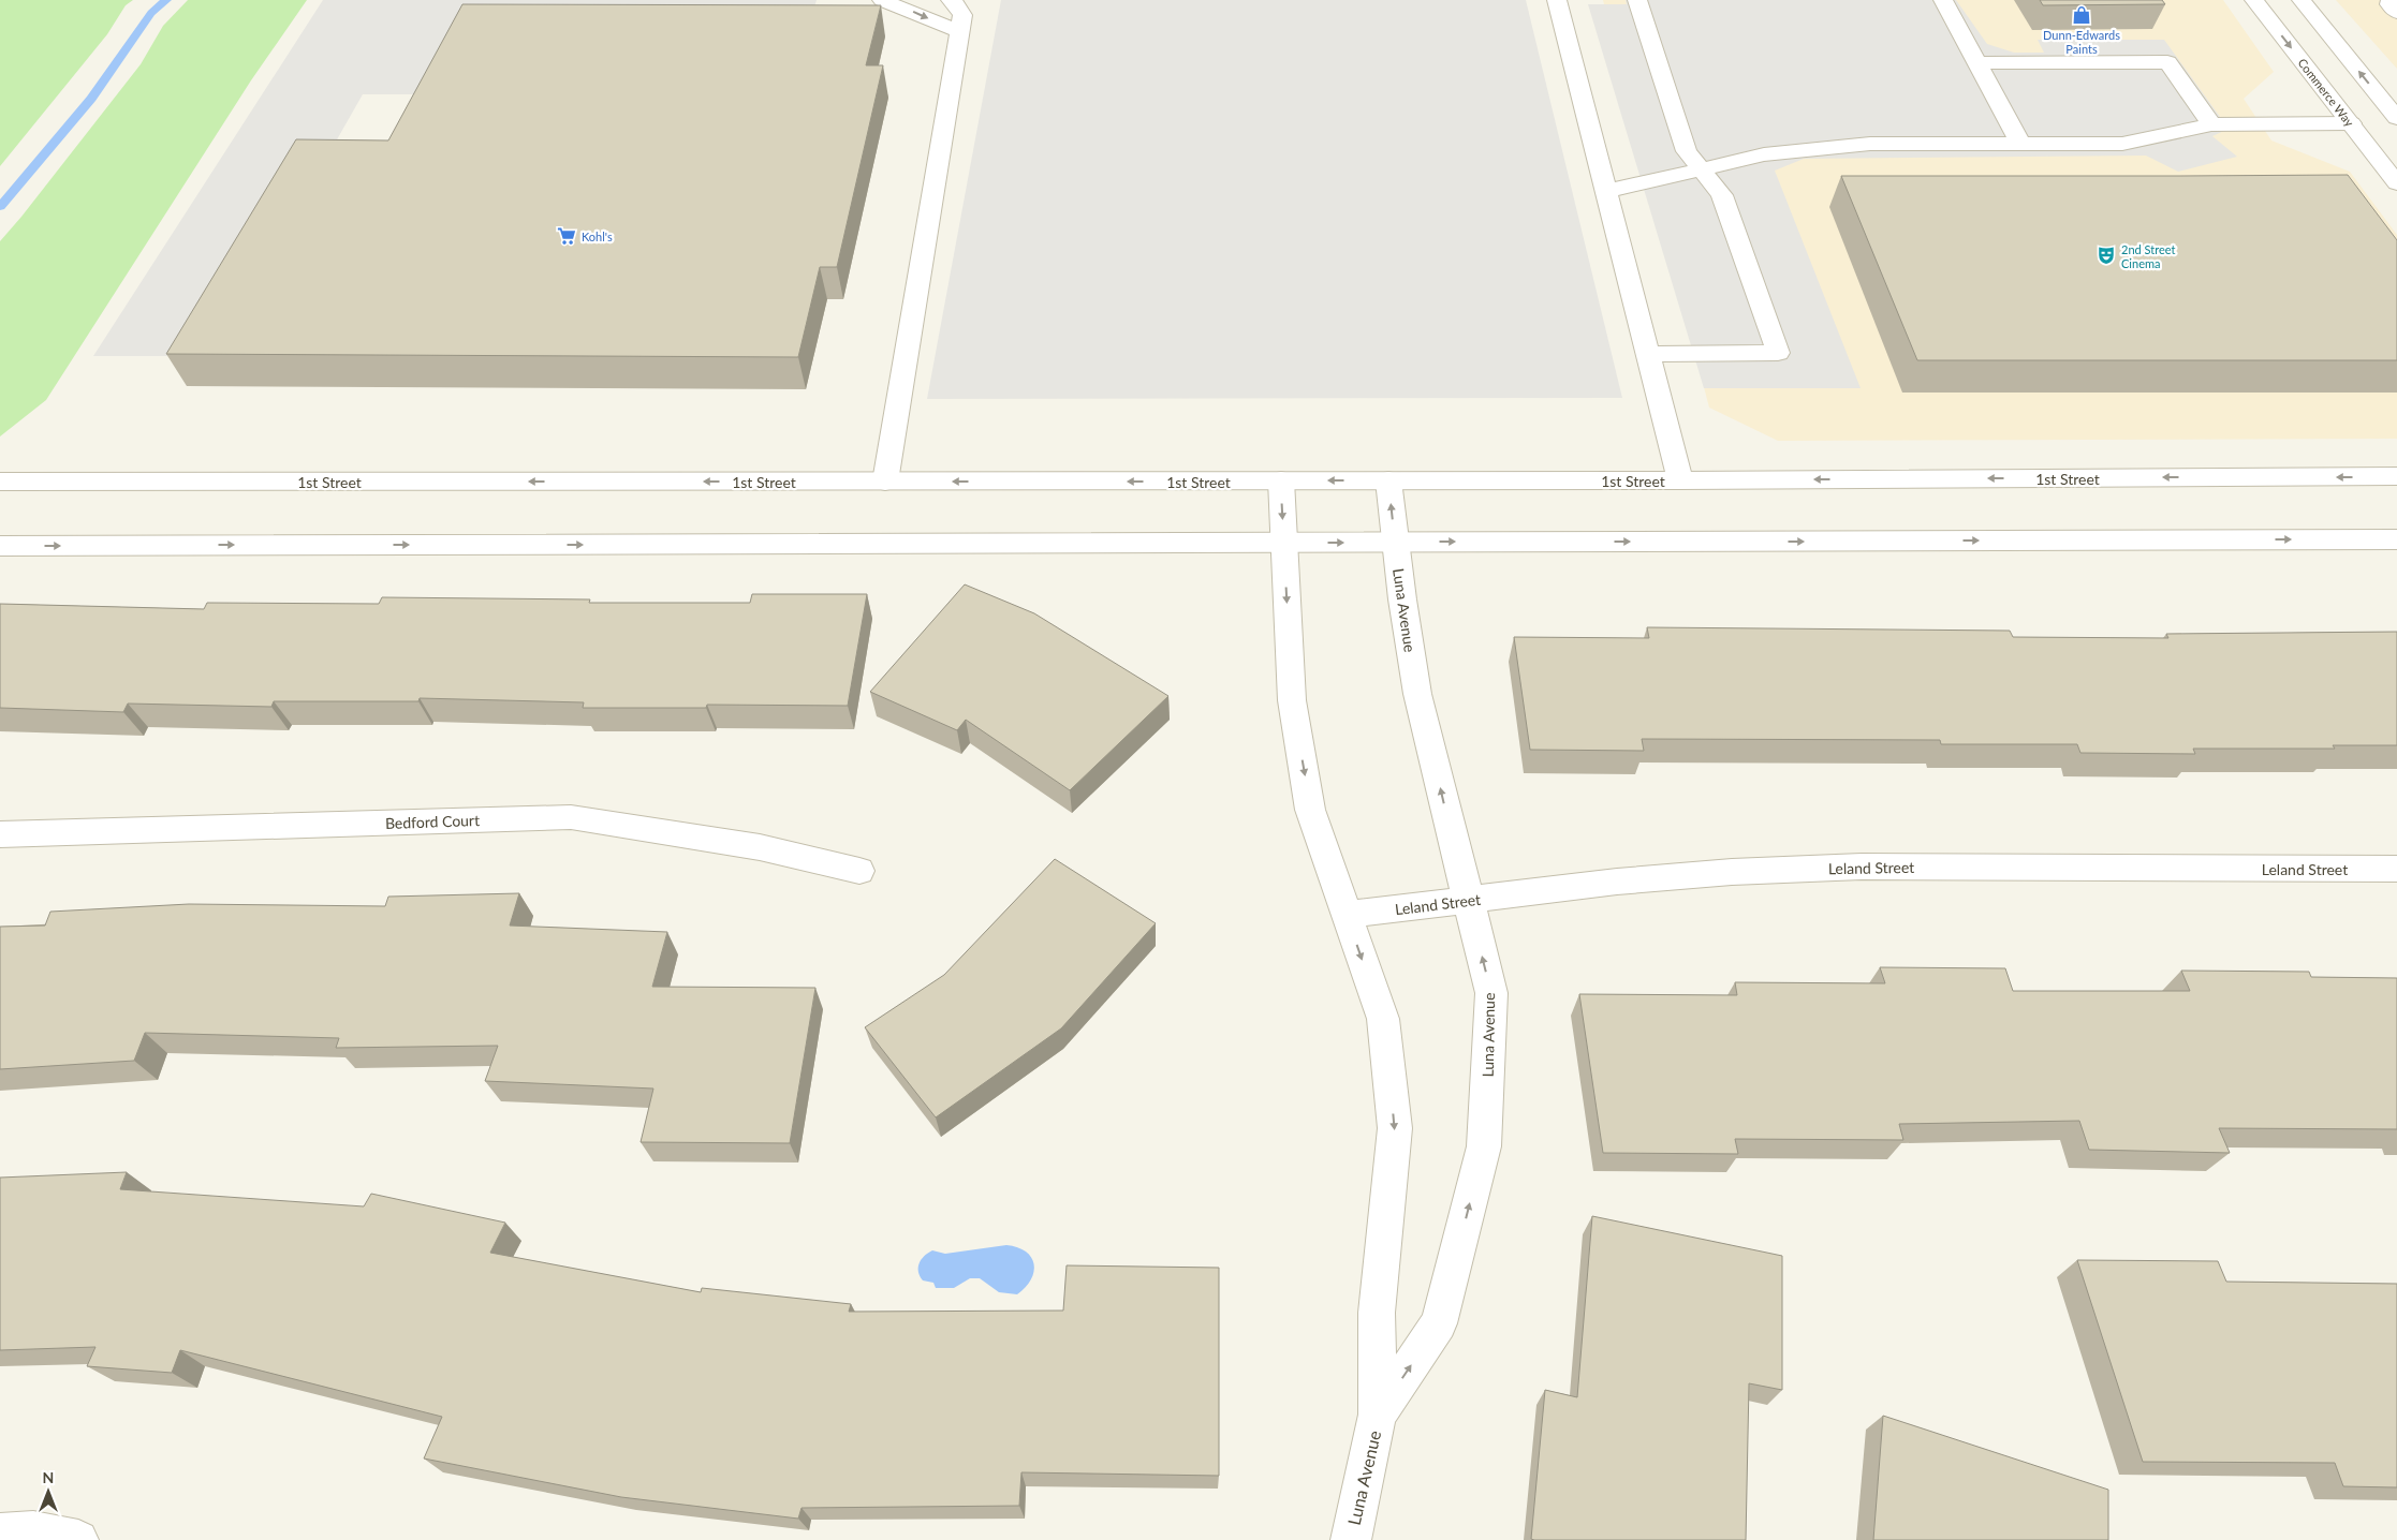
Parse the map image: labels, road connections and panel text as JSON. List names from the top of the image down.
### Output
{
  "streets": {
    "street": [
      "Commerce Way",
      "1st Street",
      "Luna Avenue",
      "Bedford Court",
      "Leland Street"
    ]
  },
  "crossings": [
    ["1st Street", "Luna Avenue"],
    ["Luna Avenue", "Leland Street"]
  ],
  "places": {
    "shop": ["Dunn-Edwards Paints"],
    "supermarket": ["Kohl's"],
    "theatre": ["2nd Street Cinema"]
  },
  "north": "top"
}
